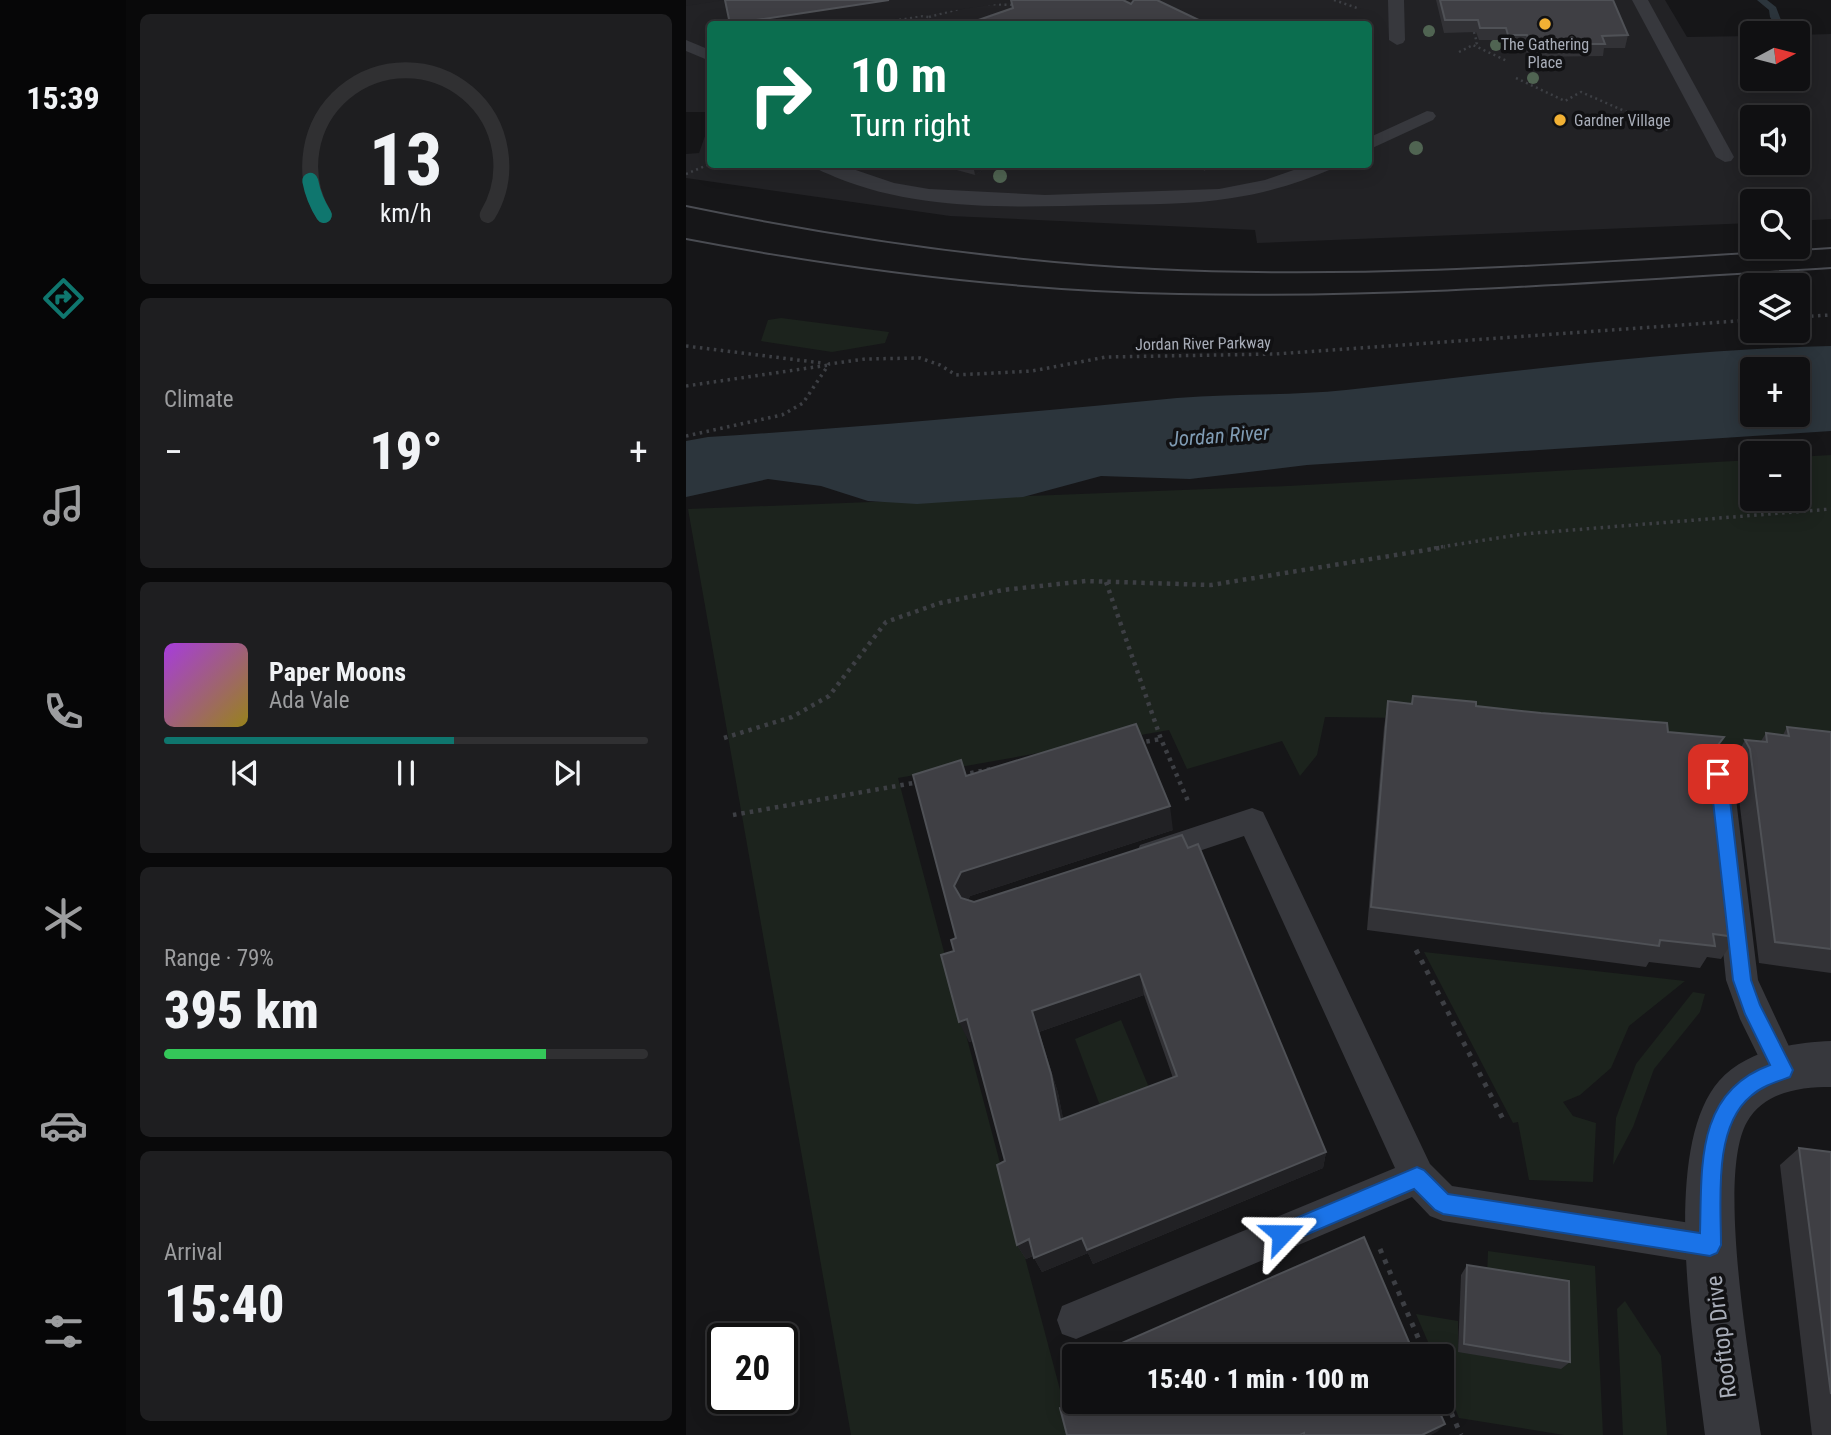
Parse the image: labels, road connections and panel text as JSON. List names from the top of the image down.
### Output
{
  "streets": {
    "street": ["Rooftop Drive"],
    "path": ["Jordan River Parkway"]
  },
  "water": ["Jordan River"],
  "places": ["The Gathering Place", "Gardner Village"],
  "north": "right",
  "page": {
    "tabs": "15:39",
    "map_buttons": ["+", "−"],
    "turn": ["10 m", "Turn right"],
    "tile": [
      "Climate",
      ["Range · 79%", "395 km"],
      ["Arrival", "15:40"]
    ],
    "heat": ["−", "19°", "+"],
    "song": ["Paper Moons", "Ada Vale"],
    "limit": "20",
    "trip": "15:40 · 1 min · 100 m",
    "gauge": ["13", "km/h"]
  }
}
